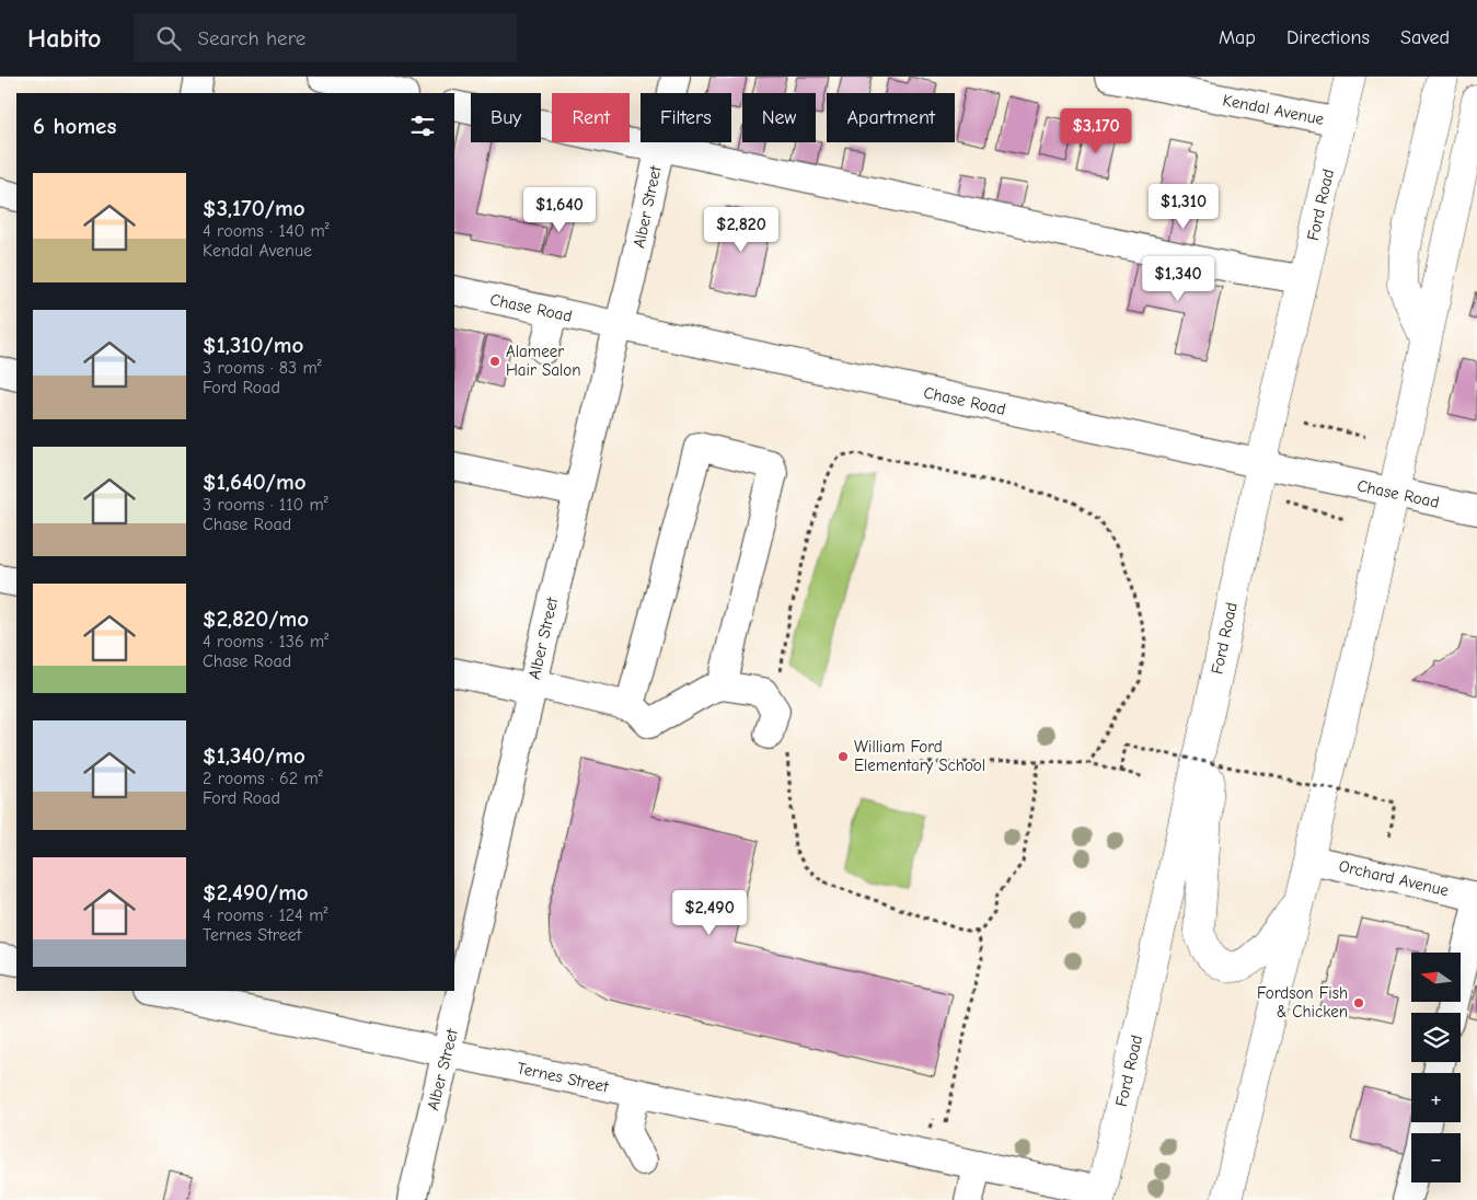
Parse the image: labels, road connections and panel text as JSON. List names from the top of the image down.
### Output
{
  "streets": {
    "main road": ["Ford Road"],
    "street": [
      "Kendal Avenue",
      "Alber Street",
      "Chase Road",
      "Orchard Avenue",
      "Ternes Street"
    ]
  },
  "crossings": [
    ["Kendal Avenue", "Ford Road"],
    ["Ford Road", "Chase Road"],
    ["Ford Road", "Ternes Street"],
    ["Alber Street", "Chase Road"],
    ["Alber Street", "Ternes Street"]
  ],
  "places": ["Alameer Hair Salon", "William Ford Elementary School", "Fordson Fish & Chicken"],
  "north": "left",
  "page": {
    "header": "Habito",
    "search": "Search here",
    "nav": ["Map", "Directions", "Saved"],
    "chip": [
      "Buy",
      "Rent",
      "Filters",
      "New",
      "Apartment"
    ],
    "heading": "6 homes",
    "price": [
      "$3,170",
      "$1,310",
      "$1,640",
      "$2,820",
      "$1,340",
      "$2,490"
    ],
    "list": [
      {
        "name": "$3,170/mo",
        "note": "4 rooms · 140 m² · Kendal Avenue"
      },
      {
        "name": "$1,310/mo",
        "note": "3 rooms · 83 m² · Ford Road"
      },
      {
        "name": "$1,640/mo",
        "note": "3 rooms · 110 m² · Chase Road"
      },
      {
        "name": "$2,820/mo",
        "note": "4 rooms · 136 m² · Chase Road"
      },
      {
        "name": "$1,340/mo",
        "note": "2 rooms · 62 m² · Ford Road"
      },
      {
        "name": "$2,490/mo",
        "note": "4 rooms · 124 m² · Ternes Street"
      }
    ],
    "map_buttons": ["+", "−"]
  }
}
